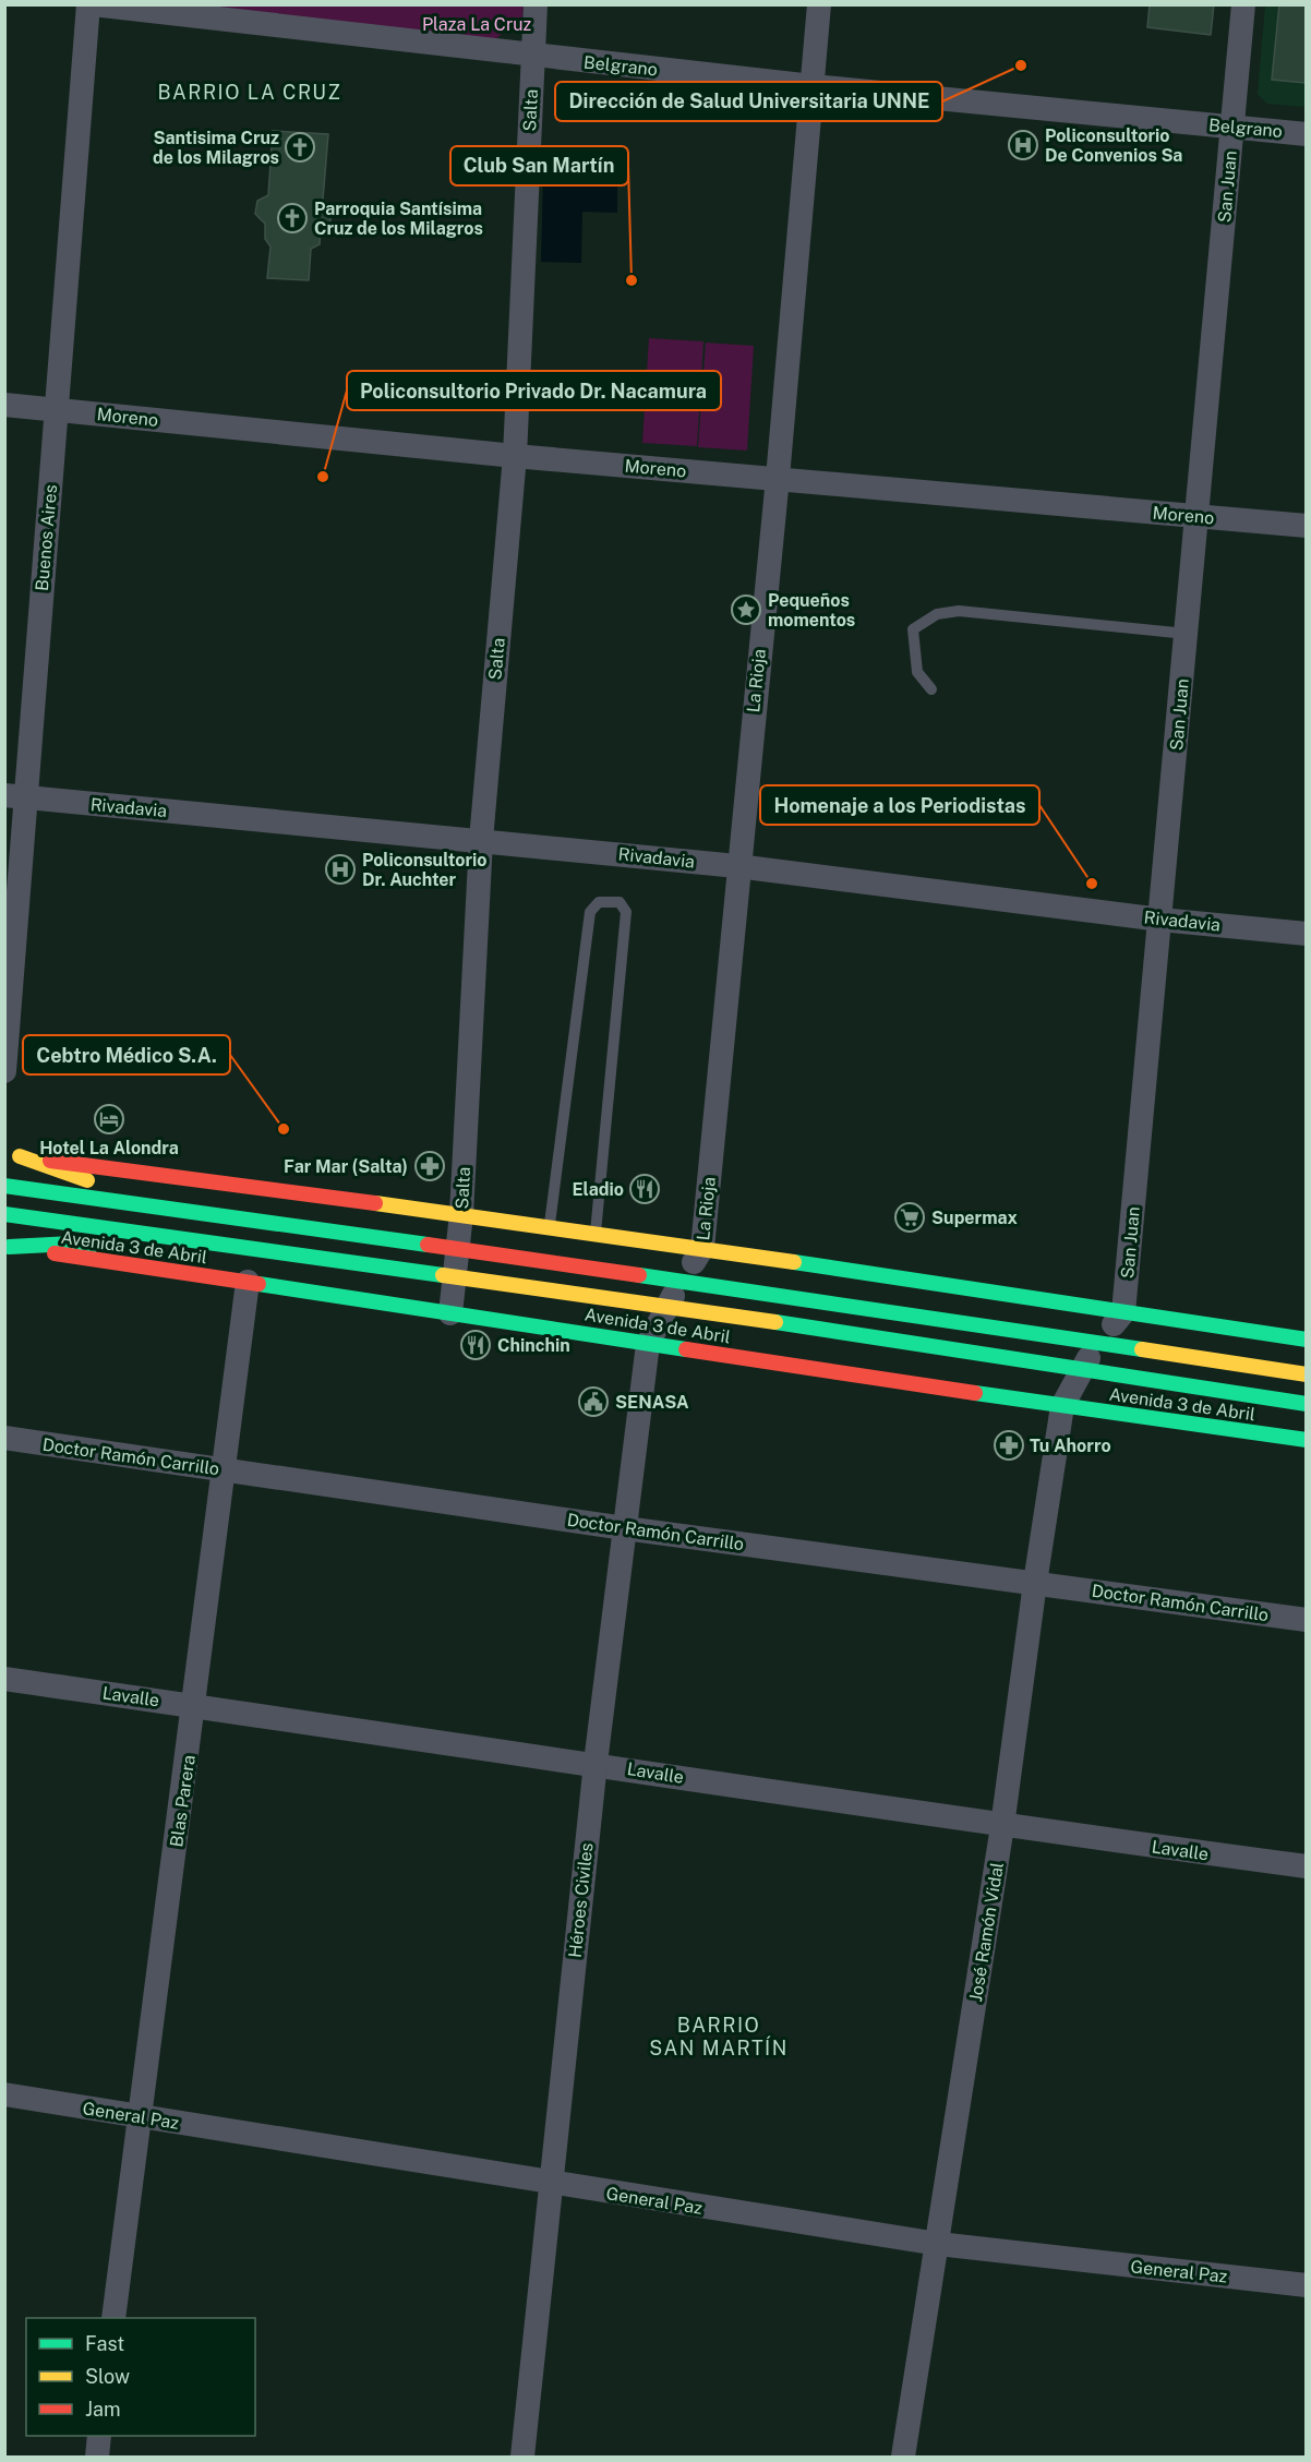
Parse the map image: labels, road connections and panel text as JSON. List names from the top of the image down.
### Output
{
  "streets": {
    "main road": ["Avenida 3 de Abril"],
    "street": [
      "Belgrano",
      "Salta",
      "San Juan",
      "Moreno",
      "Buenos Aires",
      "La Rioja",
      "Rivadavia",
      "Doctor Ramón Carrillo",
      "Lavalle",
      "Blas Parera",
      "Héroes Civiles",
      "José Ramón Vidal",
      "General Paz"
    ]
  },
  "crossings": [
    ["Belgrano", "Salta"],
    ["Belgrano", "San Juan"],
    ["Belgrano", "Buenos Aires"],
    ["Belgrano", "La Rioja"],
    ["Salta", "Moreno"],
    ["Salta", "Rivadavia"],
    ["Salta", "Avenida 3 de Abril"],
    ["San Juan", "Moreno"],
    ["San Juan", "Rivadavia"],
    ["Moreno", "Buenos Aires"],
    ["Moreno", "La Rioja"],
    ["Buenos Aires", "Rivadavia"],
    ["La Rioja", "Rivadavia"],
    ["La Rioja", "Avenida 3 de Abril"],
    ["La Rioja", "Héroes Civiles"],
    ["Avenida 3 de Abril", "Blas Parera"],
    ["Avenida 3 de Abril", "Héroes Civiles"],
    ["Avenida 3 de Abril", "José Ramón Vidal"],
    ["Doctor Ramón Carrillo", "Blas Parera"],
    ["Doctor Ramón Carrillo", "Héroes Civiles"],
    ["Doctor Ramón Carrillo", "José Ramón Vidal"],
    ["Lavalle", "Blas Parera"],
    ["Lavalle", "Héroes Civiles"],
    ["Lavalle", "José Ramón Vidal"],
    ["Blas Parera", "General Paz"],
    ["Héroes Civiles", "General Paz"],
    ["José Ramón Vidal", "General Paz"]
  ],
  "districts": ["BARRIO LA CRUZ", "BARRIO SAN MARTÍN"],
  "parks": ["Plaza La Cruz"],
  "places": {
    "other": [
      "Dirección de Salud Universitaria UNNE",
      "Club San Martín",
      "Policonsultorio Privado Dr. Nacamura",
      "Homenaje a los Periodistas",
      "Cebtro Médico S.A."
    ],
    "hospital": ["Policonsultorio De Convenios Sa", "Policonsultorio Dr. Auchter"],
    "church": ["Santisima Cruz de los Milagros", "Parroquia Santísima Cruz de los Milagros"],
    "place": ["Pequeños momentos"],
    "hotel": ["Hotel La Alondra"],
    "pharmacy": ["Far Mar (Salta)", "Tu Ahorro"],
    "restaurant": ["Eladio", "Chinchin"],
    "supermarket": ["Supermax"],
    "public building": ["SENASA"]
  },
  "legend": ["Fast", "Slow", "Jam"]
}
